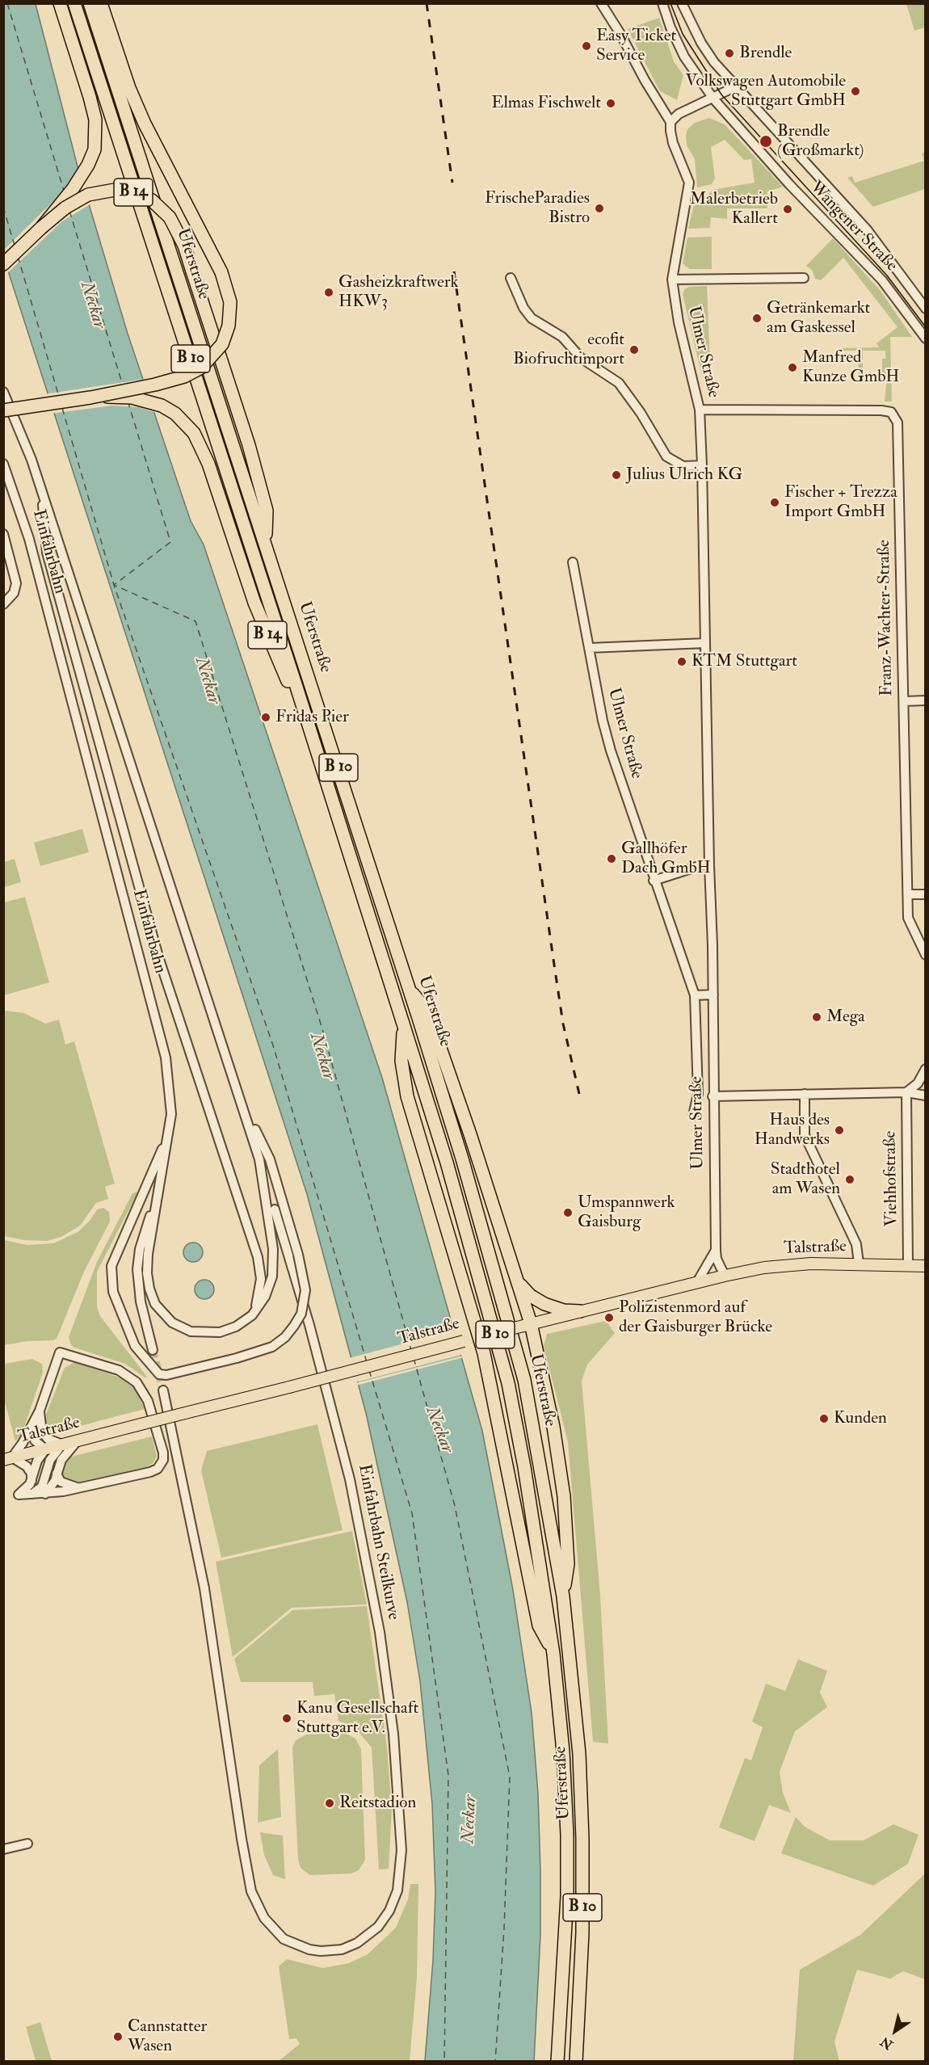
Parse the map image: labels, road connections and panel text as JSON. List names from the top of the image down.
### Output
{
  "streets": {
    "highway": ["B 14", "Uferstraße", "B 10"],
    "main road": ["Talstraße"],
    "street": [
      "Wangener Straße",
      "Ulmer Straße",
      "Einfahrbahn",
      "Franz-Wachter-Straße",
      "Viehhofstraße",
      "Einfahrbahn Steilkurve"
    ]
  },
  "crossings": [
    ["B 14", "Uferstraße"],
    ["Uferstraße", "B 10"],
    ["Ulmer Straße", "Franz-Wachter-Straße"],
    ["Ulmer Straße", "Talstraße"],
    ["B 10", "Talstraße"],
    ["Viehhofstraße", "Talstraße"]
  ],
  "water": ["Neckar"],
  "places": [
    "Easy Ticket Service",
    "Brendle",
    "Volkswagen Automobile Stuttgart GmbH",
    "Elmas Fischwelt",
    "Brendle (Großmarkt)",
    "FrischeParadies Bistro",
    "Malerbetrieb Kallert",
    "Gasheizkraftwerk HKW3",
    "Getränkemarkt am Gaskessel",
    "ecofit Biofruchtimport",
    "Manfred Kunze GmbH",
    "Julius Ulrich KG",
    "Fischer + Trezza Import GmbH",
    "KTM Stuttgart",
    "Fridas Pier",
    "Gallhöfer Dach GmbH",
    "Mega",
    "Haus des Handwerks",
    "Stadthotel am Wasen",
    "Umspannwerk Gaisburg",
    "Polizistenmord auf der Gaisburger Brücke",
    "Kunden",
    "Kanu Gesellschaft Stuttgart e.V.",
    "Reitstadion",
    "Cannstatter Wasen"
  ],
  "north": "bottom left"
}
